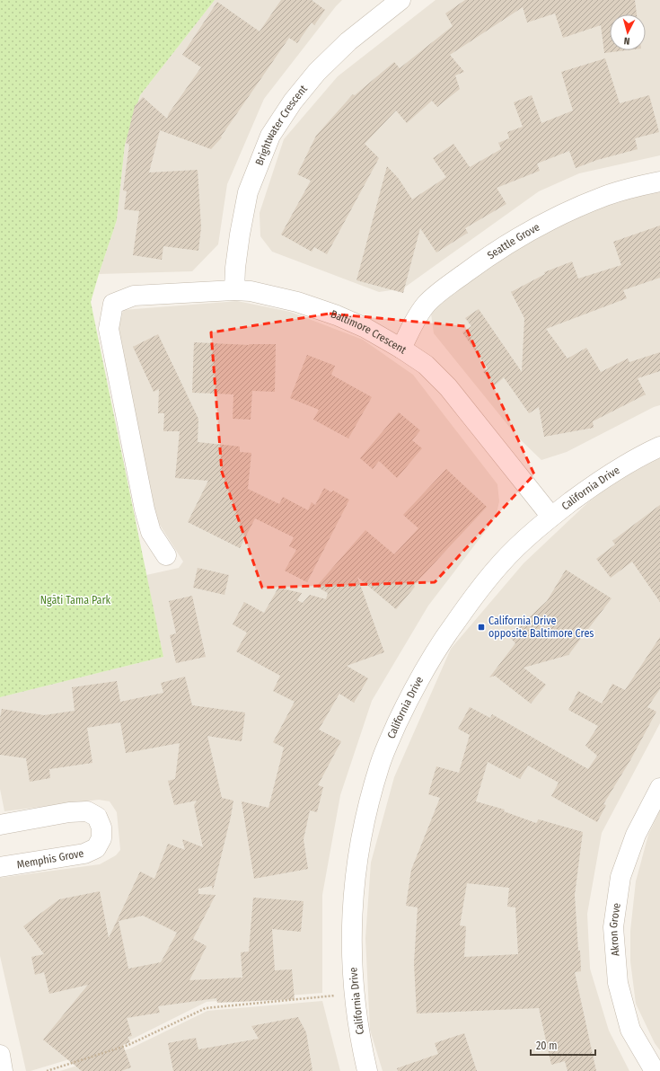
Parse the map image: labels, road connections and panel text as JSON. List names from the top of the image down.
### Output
{
  "streets": {
    "street": [
      "Brightwater Crescent",
      "Seattle Grove",
      "Baltimore Crescent",
      "California Drive",
      "Memphis Grove",
      "Akron Grove"
    ]
  },
  "crossings": [
    ["Brightwater Crescent", "Baltimore Crescent"],
    ["Seattle Grove", "Baltimore Crescent"],
    ["Baltimore Crescent", "California Drive"]
  ],
  "parks": ["Ngāti Tama Park"],
  "places": {
    "transit": ["California Drive opposite Baltimore Cres"]
  },
  "scale_bar": "20 m",
  "north": "bottom"
}
